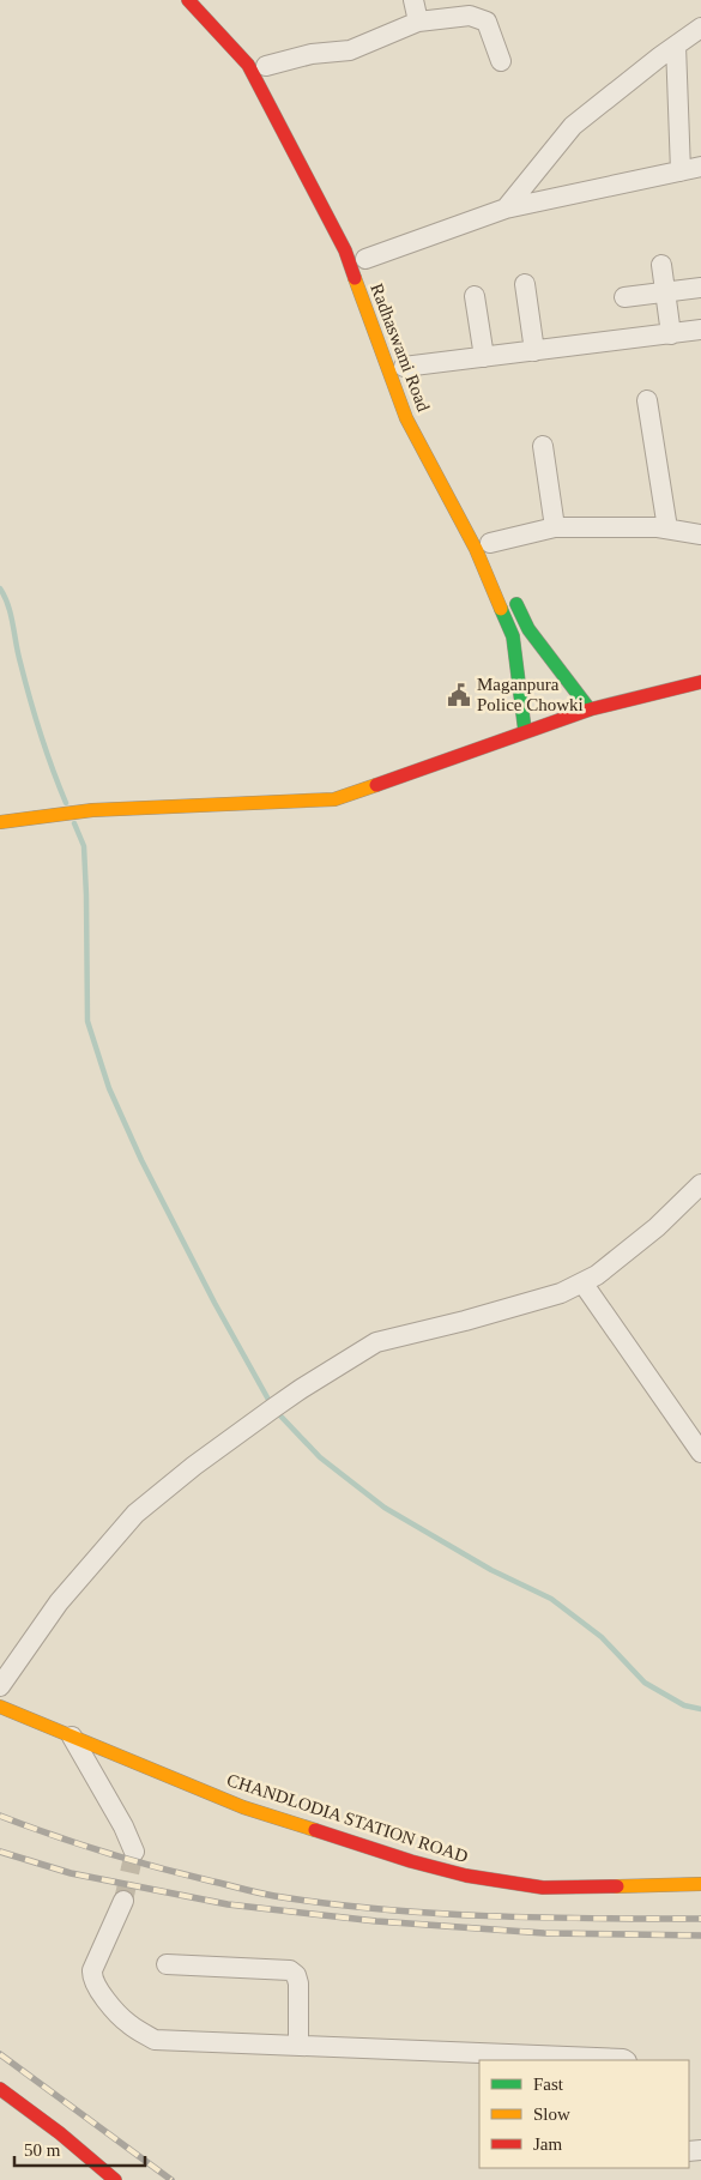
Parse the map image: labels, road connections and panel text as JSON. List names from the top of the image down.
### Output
{
  "streets": {
    "street": ["Radhaswami Road", "CHANDLODIA STATION ROAD"]
  },
  "places": {
    "public building": ["Maganpura Police Chowki"]
  },
  "legend": ["Fast", "Slow", "Jam"],
  "scale_bar": "50 m"
}
